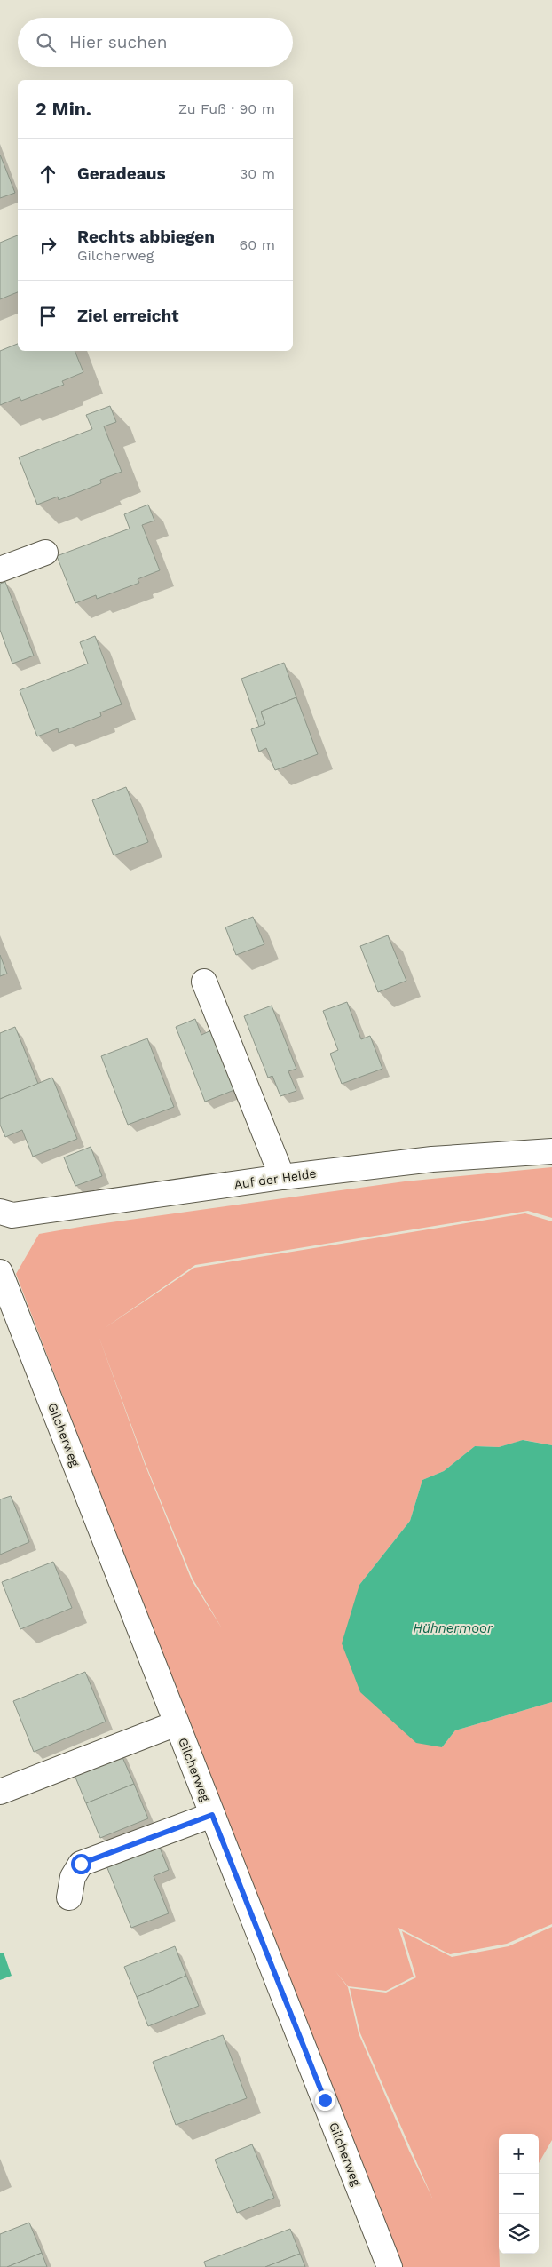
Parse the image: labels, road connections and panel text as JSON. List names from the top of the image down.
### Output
{
  "streets": {
    "street": ["Auf der Heide", "Gilcherweg"]
  },
  "water": ["Hühnermoor"],
  "page": {
    "search": "Hier suchen",
    "heading": ["2 Min.", "Zu Fuß · 90 m"],
    "list": [
      ["Geradeaus", "30 m"],
      ["Rechts abbiegen", "Gilcherweg", "60 m"],
      "Ziel erreicht"
    ],
    "map_buttons": ["+", "−"]
  }
}
